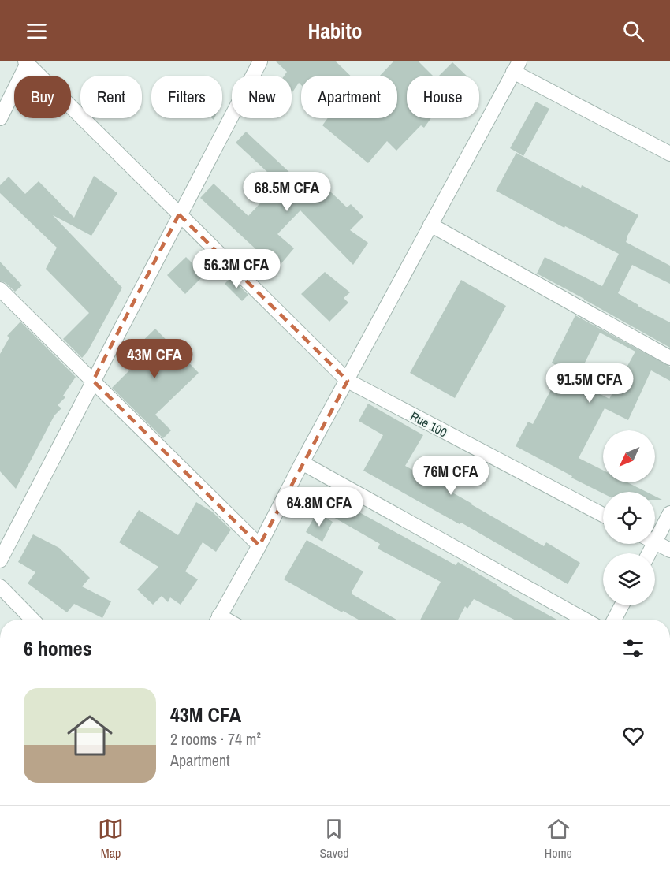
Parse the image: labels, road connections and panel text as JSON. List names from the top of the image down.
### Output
{
  "streets": {
    "street": ["Rue 100"]
  },
  "north": "bottom left",
  "page": {
    "header": "Habito",
    "chip": [
      "Buy",
      "Rent",
      "Filters",
      "New",
      "Apartment",
      "House"
    ],
    "price": [
      "68.5M CFA",
      "56.3M CFA",
      "43M CFA",
      "91.5M CFA",
      "76M CFA",
      "64.8M CFA"
    ],
    "heading": "6 homes",
    "list": [
      {
        "name": "43M CFA",
        "note": "2 rooms · 74 m² · Apartment"
      }
    ],
    "tabs": ["Map", "Saved", "Home"]
  }
}
